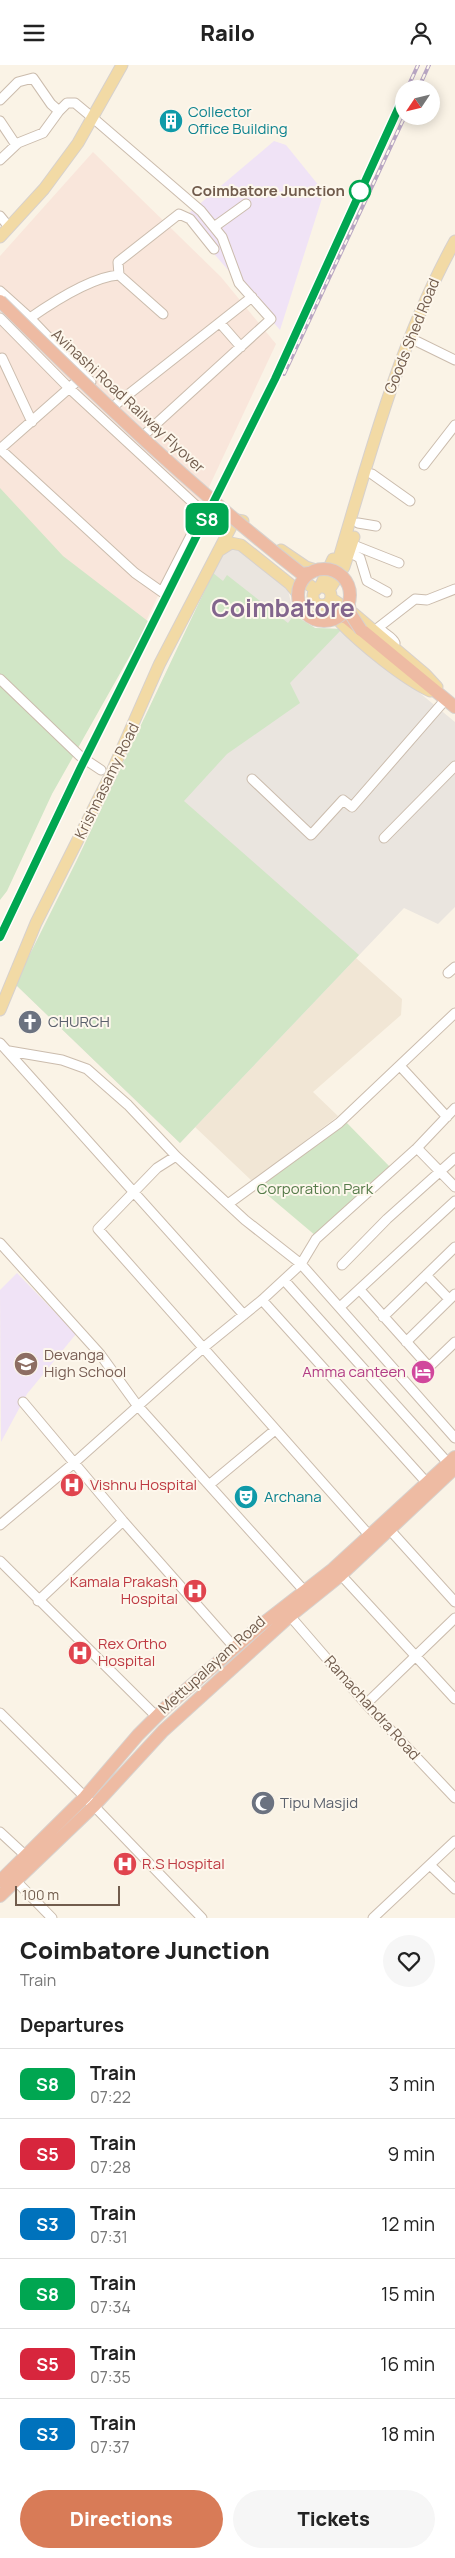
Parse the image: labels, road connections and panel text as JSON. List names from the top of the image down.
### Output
{
  "streets": {
    "highway": ["Avinashi Road Railway Flyover", "Mettupalayam Road"],
    "main road": ["Goods Shed Road", "Krishnasamy Road"],
    "street": ["Ramachandra Road"]
  },
  "crossings": [
    ["Avinashi Road Railway Flyover", "Krishnasamy Road"],
    ["Mettupalayam Road", "Ramachandra Road"]
  ],
  "districts": ["Coimbatore"],
  "parks": ["Corporation Park"],
  "places": {
    "building": ["Collector Office Building"],
    "other": ["Coimbatore Junction"],
    "church": ["CHURCH"],
    "school or university": ["Devanga High School"],
    "hotel": ["Amma canteen"],
    "hospital": [
      "Vishnu Hospital",
      "Kamala Prakash Hospital",
      "Rex Ortho Hospital",
      "R.S Hospital"
    ],
    "theatre": ["Archana"],
    "mosque": ["Tipu Masjid"]
  },
  "scale_bar": "100 m",
  "north": "bottom left",
  "page": {
    "header": "Railo",
    "on_map": "S8",
    "scale": "100 m",
    "heading": [
      ["Coimbatore Junction", "Train"],
      "Departures"
    ],
    "list": [
      {
        "mark": "S8",
        "name": "Train",
        "note": "07:22",
        "value": "3 min"
      },
      {
        "mark": "S5",
        "name": "Train",
        "note": "07:28",
        "value": "9 min"
      },
      {
        "mark": "S3",
        "name": "Train",
        "note": "07:31",
        "value": "12 min"
      },
      {
        "mark": "S8",
        "name": "Train",
        "note": "07:34",
        "value": "15 min"
      },
      {
        "mark": "S5",
        "name": "Train",
        "note": "07:35",
        "value": "16 min"
      },
      {
        "mark": "S3",
        "name": "Train",
        "note": "07:37",
        "value": "18 min"
      }
    ],
    "buttons": ["Directions", "Tickets"]
  }
}
